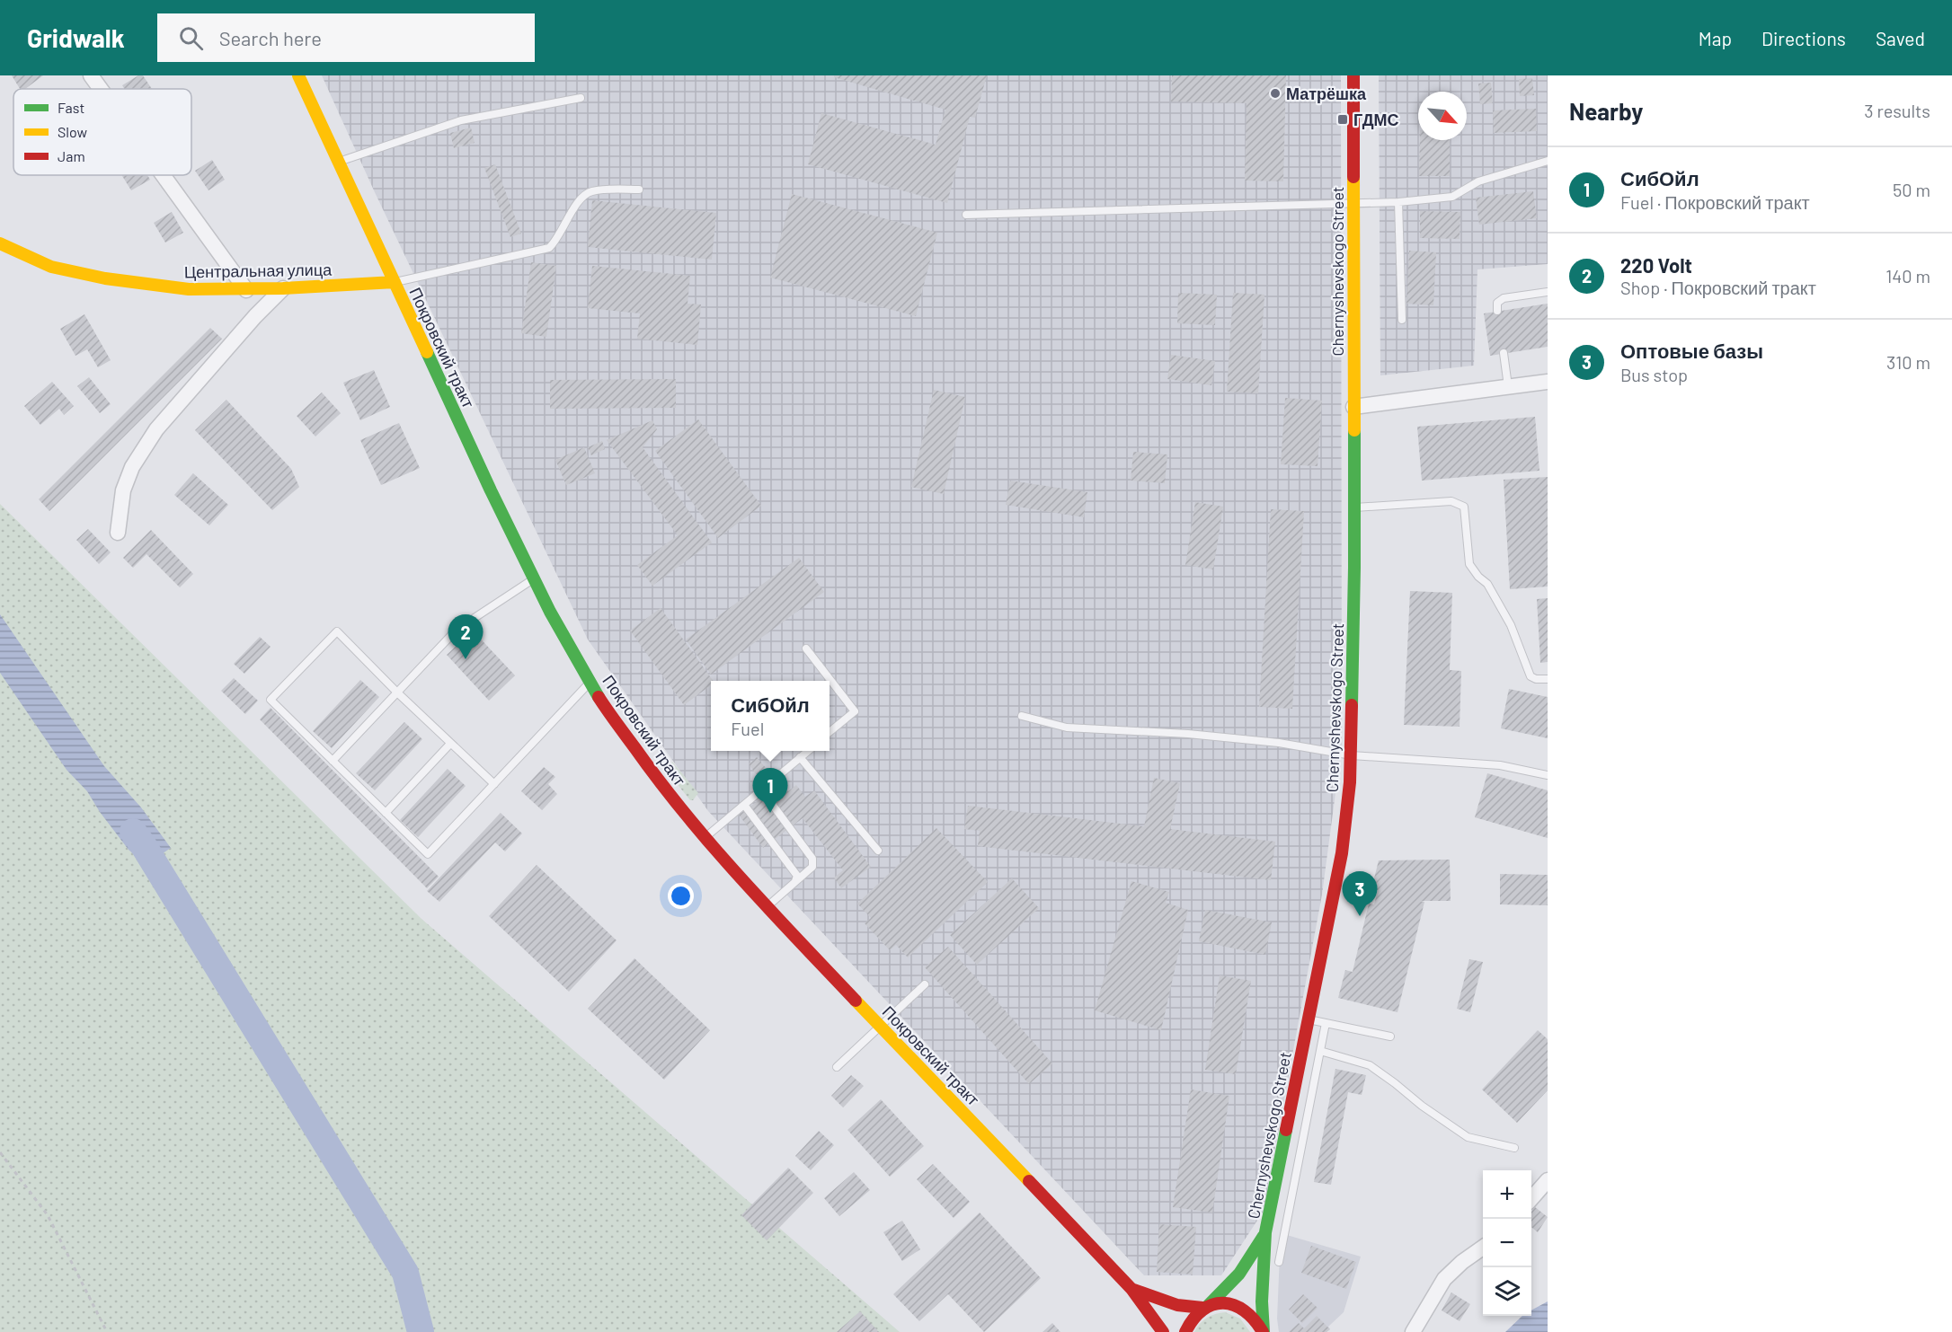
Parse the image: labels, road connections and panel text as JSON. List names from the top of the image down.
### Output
{
  "streets": {
    "main road": ["Центральная улица", "Chernyshevskogo Street", "Покровский тракт"]
  },
  "crossings": [
    ["Центральная улица", "Покровский тракт"]
  ],
  "places": {
    "other": ["Матрёшка"],
    "transit": ["ГДМС"]
  },
  "legend": ["Fast", "Slow", "Jam"],
  "north": "bottom right",
  "page": {
    "header": "Gridwalk",
    "search": "Search here",
    "nav": ["Map", "Directions", "Saved"],
    "heading": ["Nearby", "3 results"],
    "list": [
      {
        "mark": "1",
        "name": "СибОйл",
        "note": "Fuel · Покровский тракт",
        "value": "50 m"
      },
      {
        "mark": "2",
        "name": "220 Volt",
        "note": "Shop · Покровский тракт",
        "value": "140 m"
      },
      {
        "mark": "3",
        "name": "Оптовые базы",
        "note": "Bus stop",
        "value": "310 m"
      }
    ],
    "pins": ["2", "1", "3"],
    "popup": ["СибОйл", "Fuel"],
    "map_buttons": ["+", "−"]
  }
}
